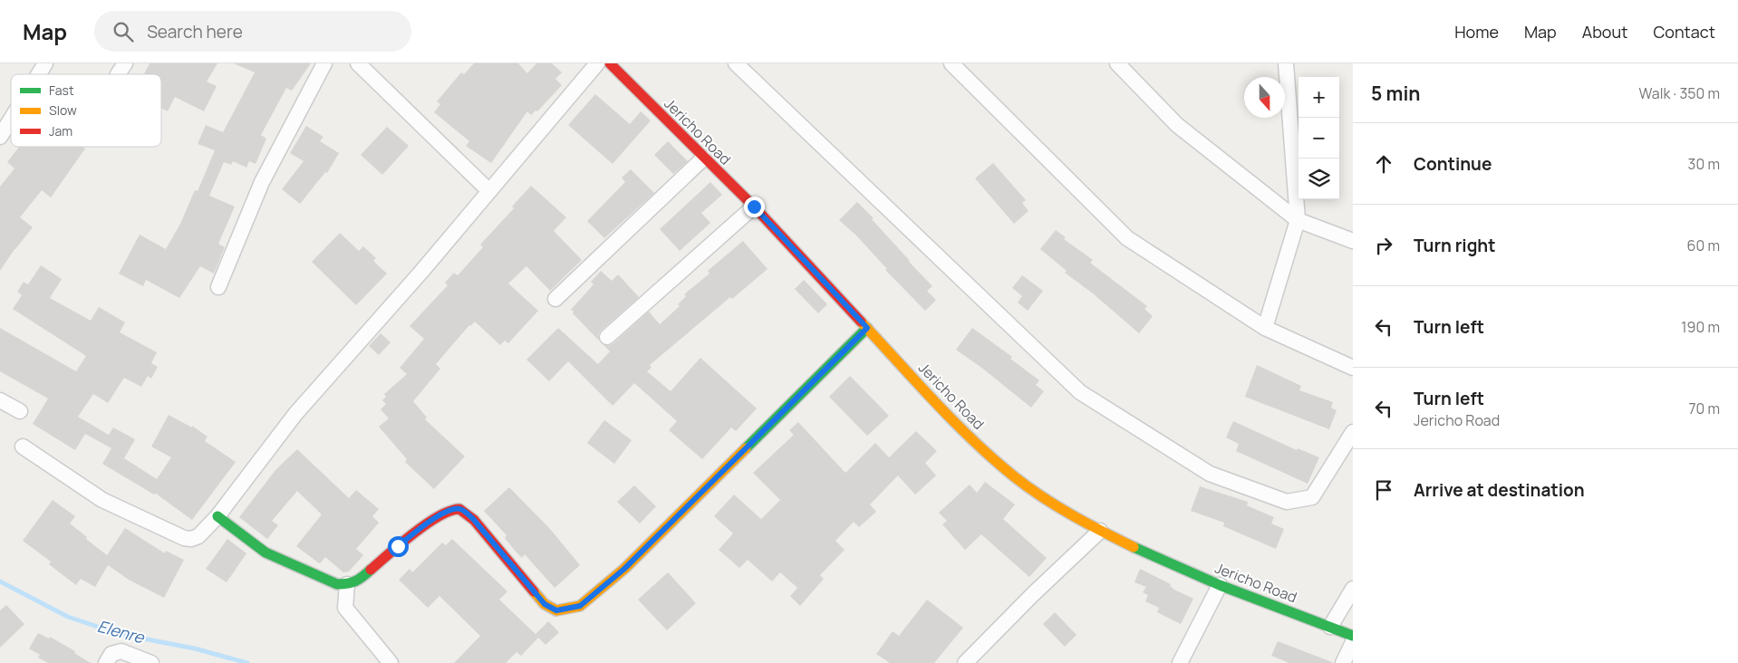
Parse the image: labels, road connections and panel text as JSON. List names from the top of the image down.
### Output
{
  "streets": {
    "street": ["Jericho Road"]
  },
  "water": ["Elenre"],
  "legend": ["Fast", "Slow", "Jam"],
  "north": "bottom",
  "page": {
    "header": "Map",
    "search": "Search here",
    "nav": [
      "Home",
      "Map",
      "About",
      "Contact"
    ],
    "heading": ["5 min", "Walk · 350 m"],
    "map_buttons": ["+", "−"],
    "list": [
      ["Continue", "30 m"],
      ["Turn right", "60 m"],
      ["Turn left", "190 m"],
      ["Turn left", "Jericho Road", "70 m"],
      "Arrive at destination"
    ]
  }
}
